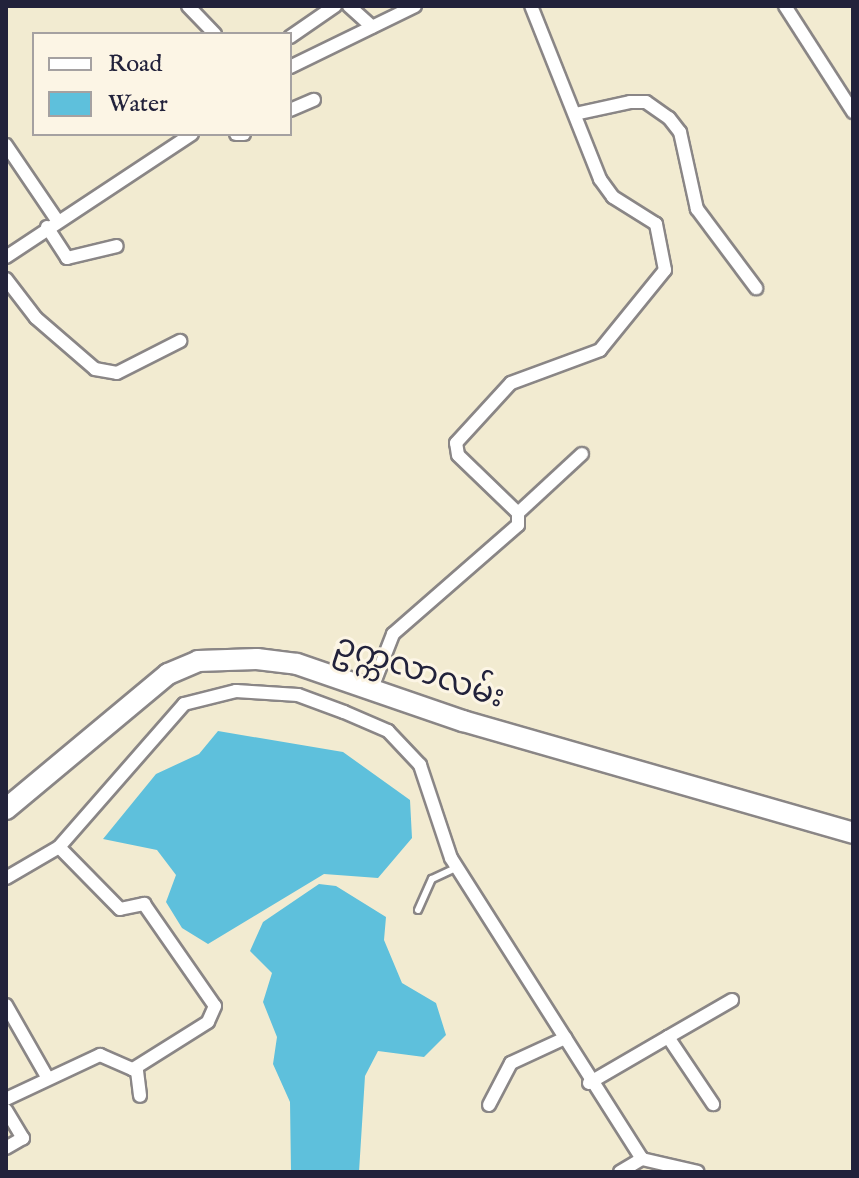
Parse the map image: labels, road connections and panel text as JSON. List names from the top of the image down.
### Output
{
  "streets": {
    "main road": ["ဥက္ကလာလမ်း"]
  },
  "legend": ["Road", "Water"]
}
